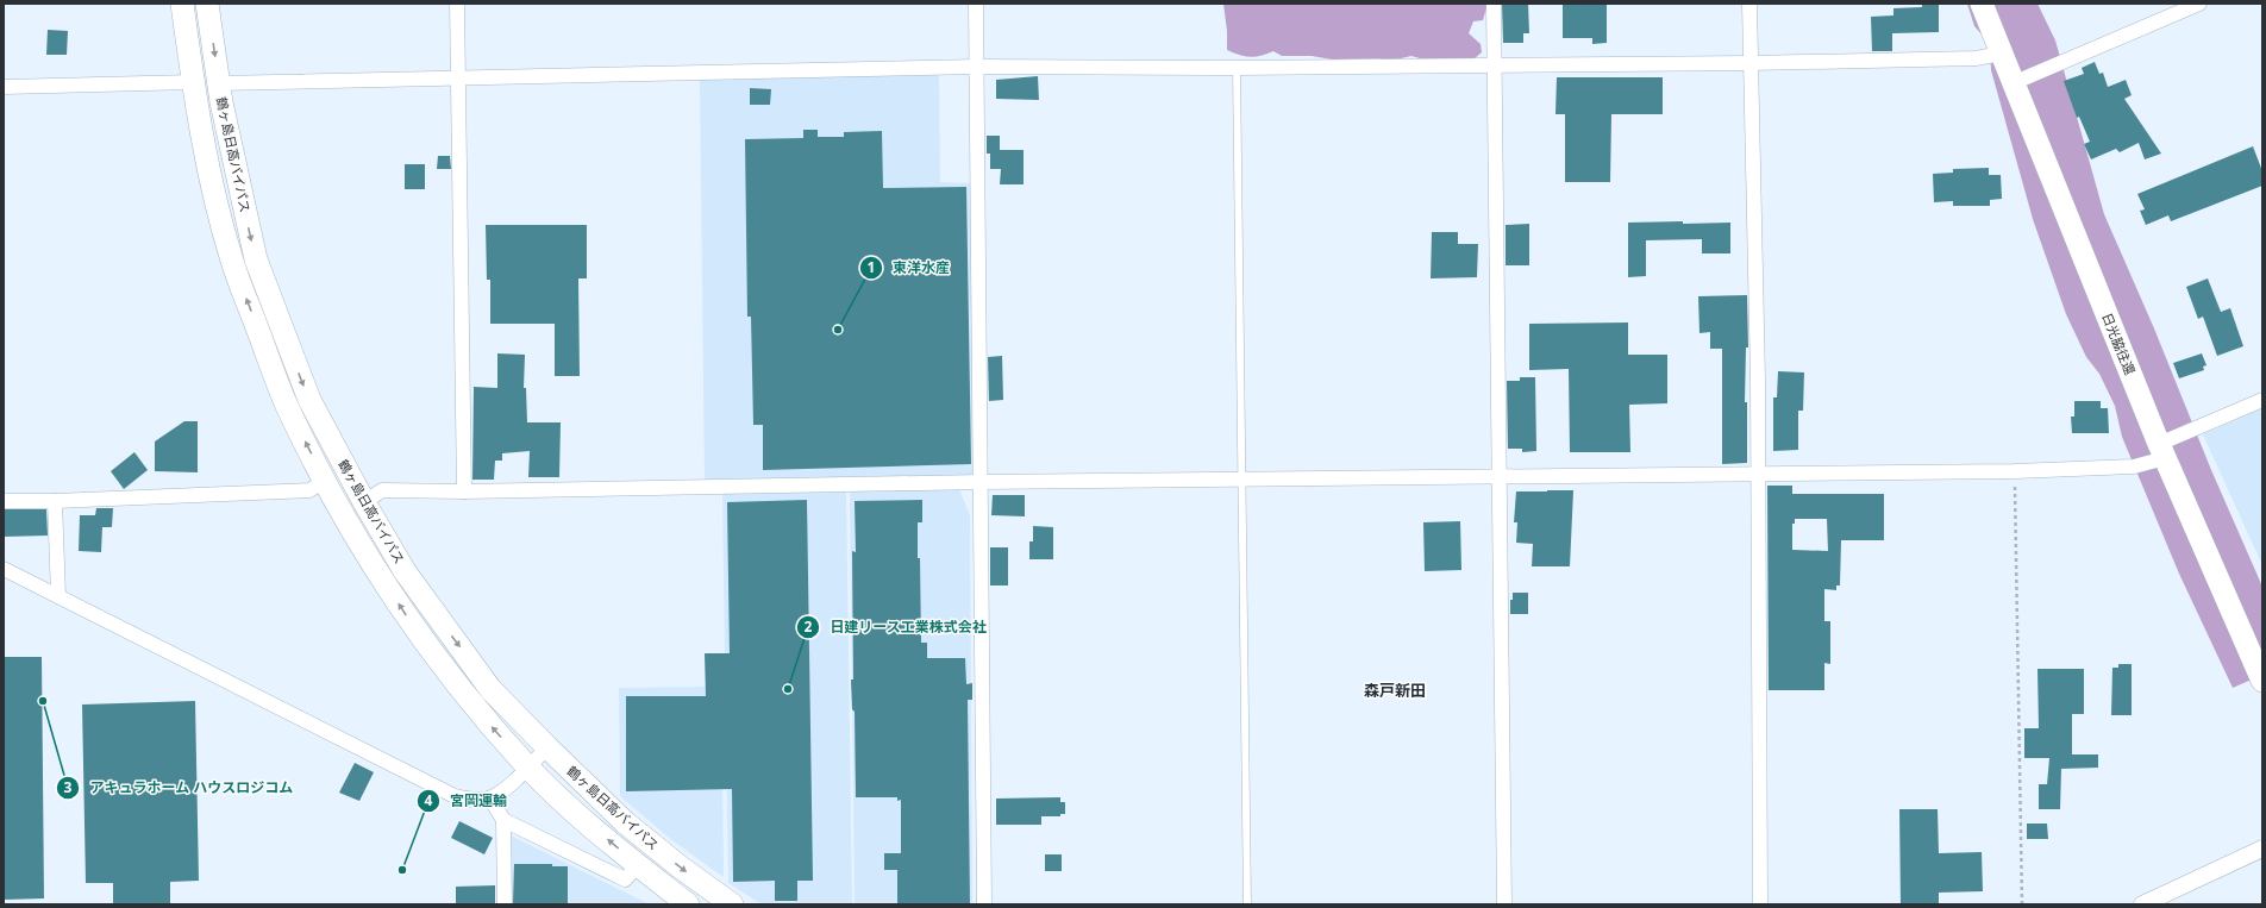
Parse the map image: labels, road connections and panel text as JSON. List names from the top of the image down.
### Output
{
  "streets": {
    "highway": ["鶴ヶ島日高バイパス", "日光脇往還"]
  },
  "districts": ["森戸新田"],
  "places": [
    "東洋水産",
    "日建リース工業株式会社",
    "アキュラホーム ハウスロジコム",
    "宮岡運輸"
  ]
}
